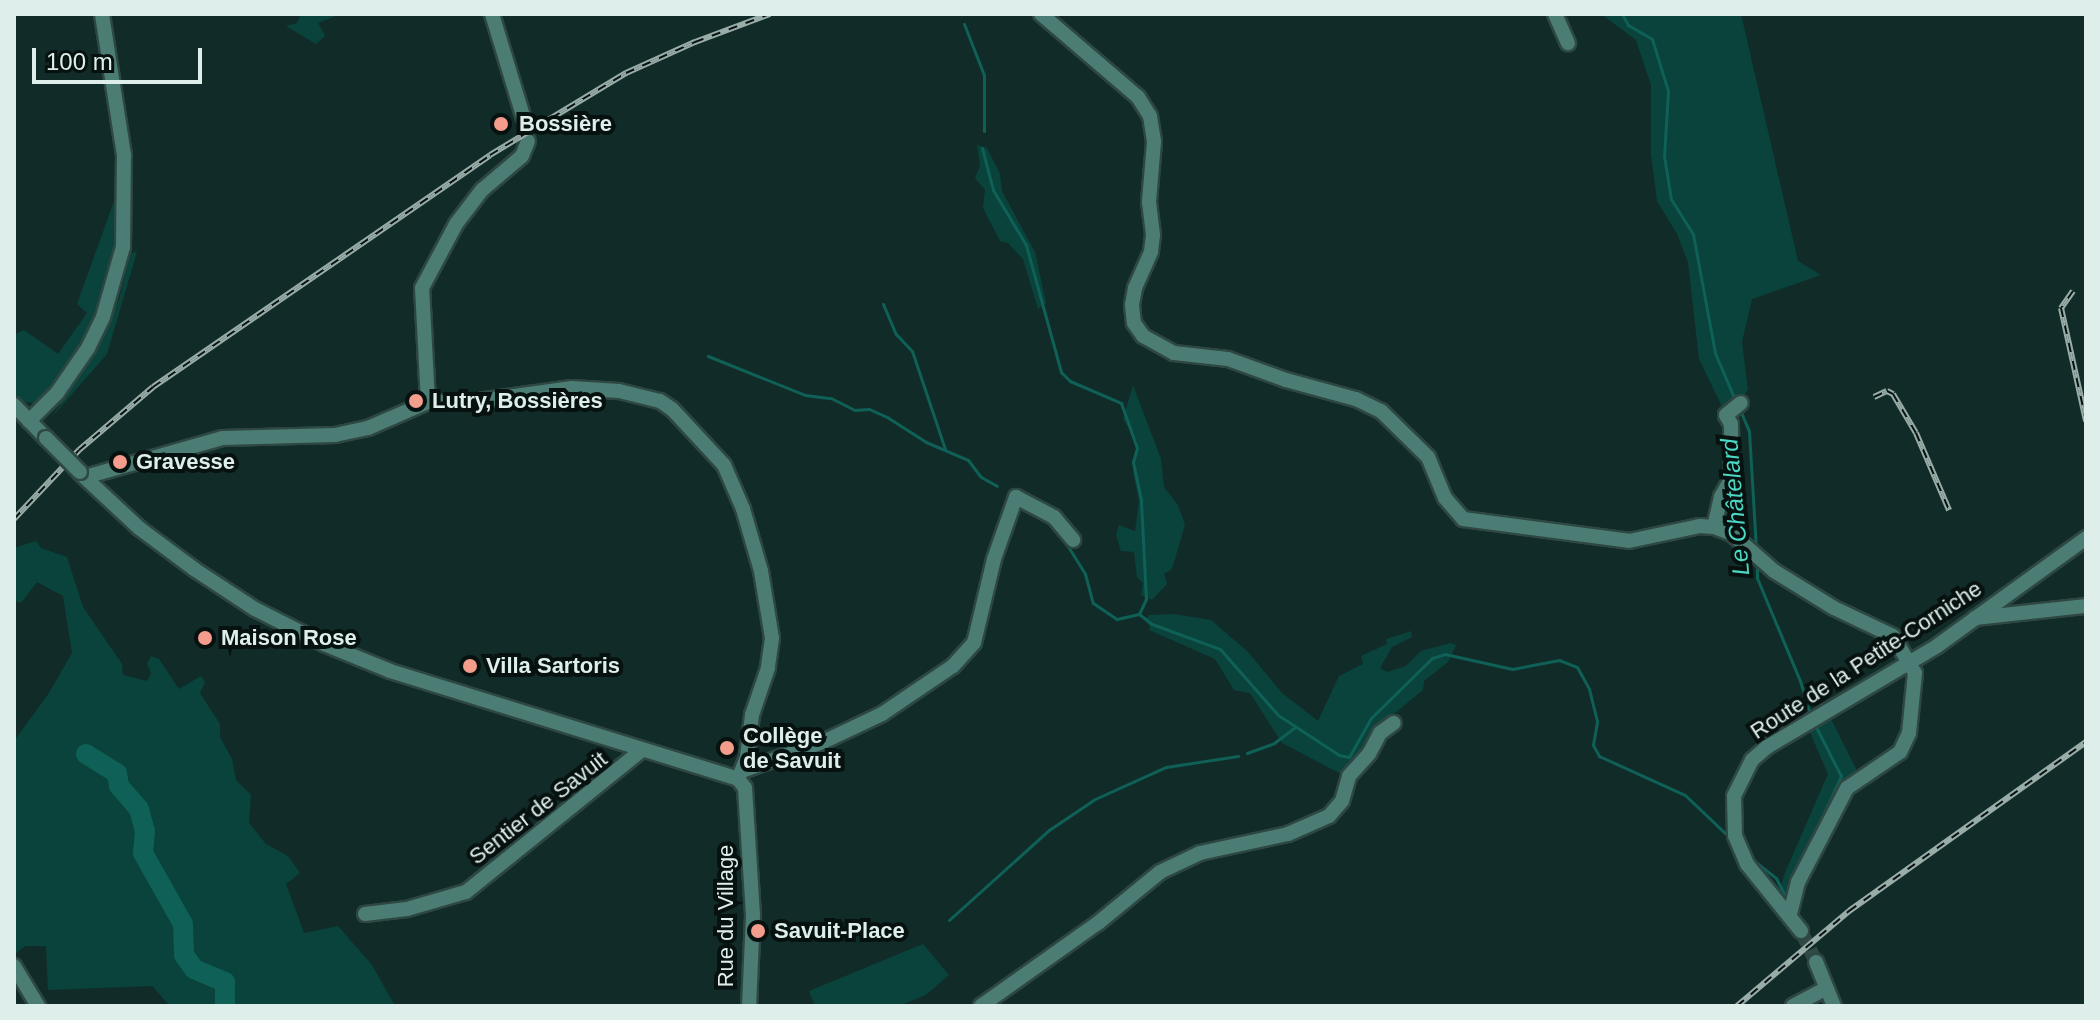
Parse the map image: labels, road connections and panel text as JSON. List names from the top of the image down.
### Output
{
  "streets": {
    "street": ["Route de la Petite-Corniche", "Sentier de Savuit", "Rue du Village"]
  },
  "water": ["Le Châtelard"],
  "places": [
    "Bossière",
    "Lutry, Bossières",
    "Gravesse",
    "Maison Rose",
    "Villa Sartoris",
    "Collège de Savuit",
    "Savuit-Place"
  ],
  "scale_bar": "100 m"
}
